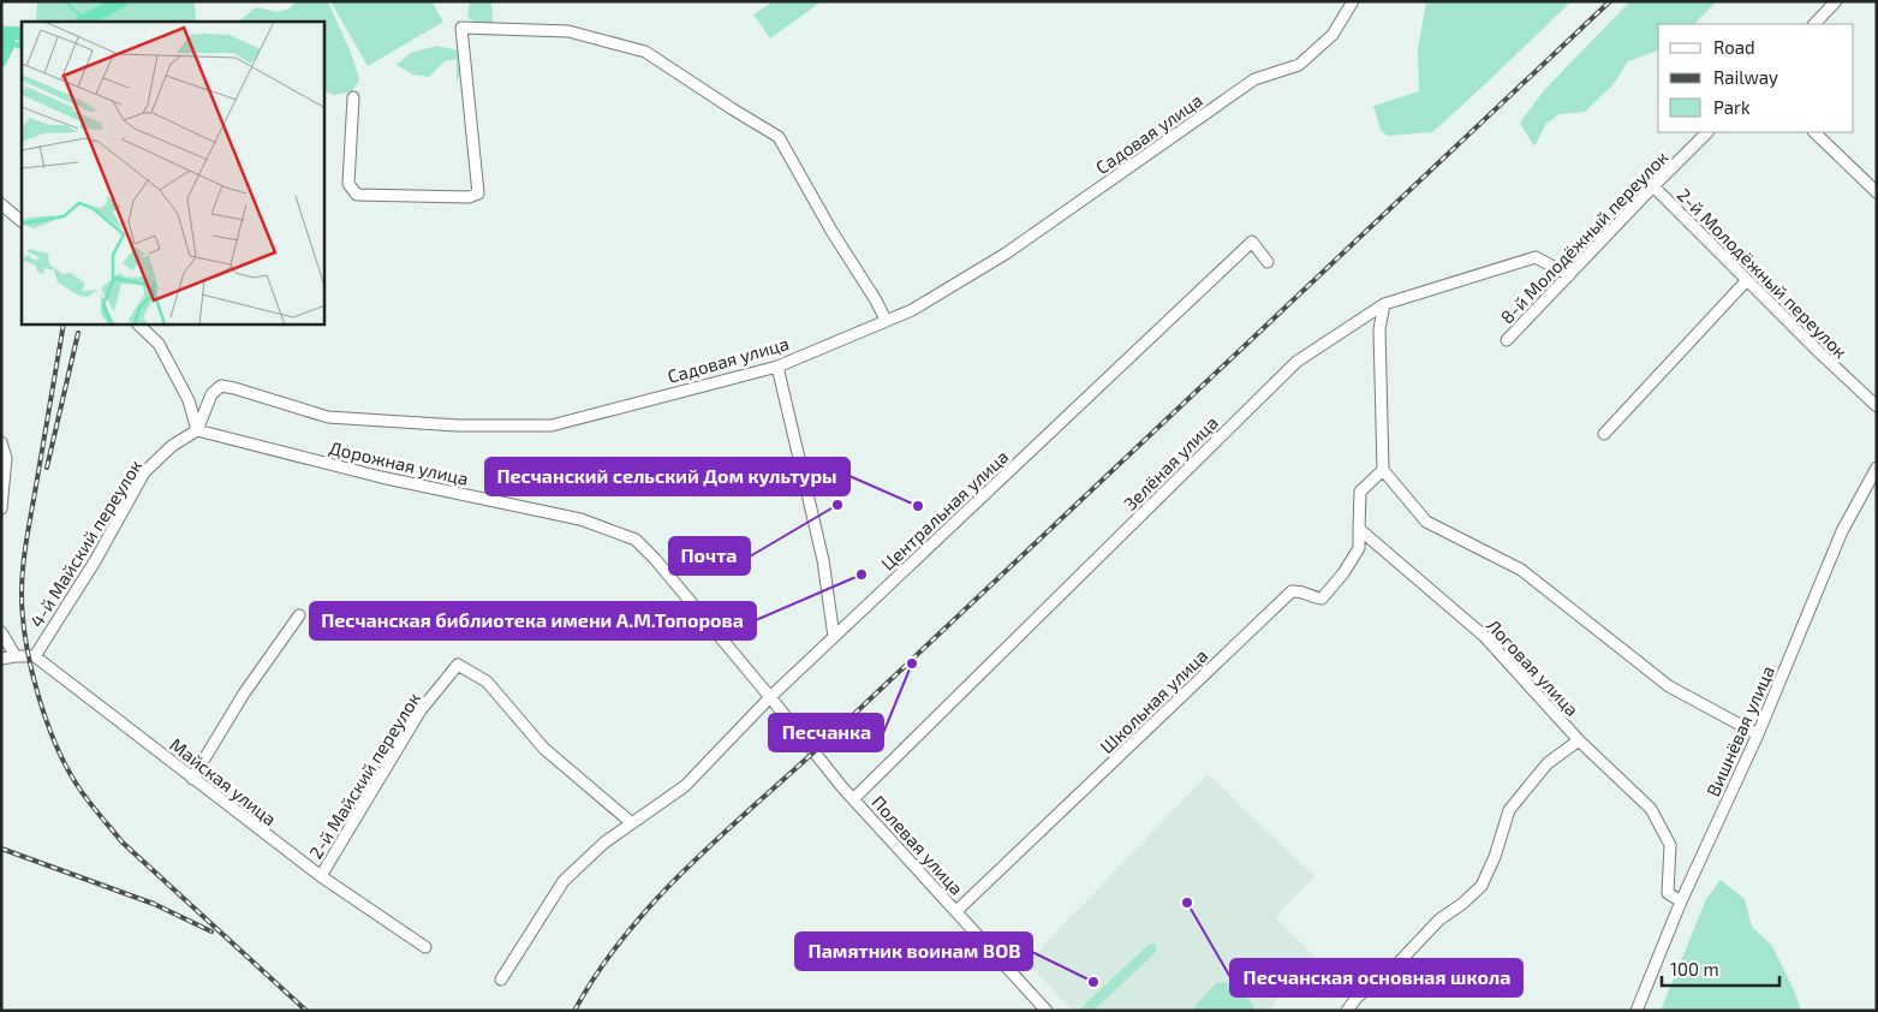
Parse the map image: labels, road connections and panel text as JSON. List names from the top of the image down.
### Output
{
  "streets": {
    "street": [
      "Садовая улица",
      "8-й Молодёжный переулок",
      "2-й Молодёжный переулок",
      "Дорожная улица",
      "Зелёная улица",
      "Центральная улица",
      "4-й Майский переулок",
      "Логовая улица",
      "Школьная улица",
      "Вишнёвая улица",
      "2-й Майский переулок",
      "Майская улица",
      "Полевая улица"
    ]
  },
  "crossings": [
    ["Садовая улица", "Дорожная улица"],
    ["Садовая улица", "4-й Майский переулок"],
    ["8-й Молодёжный переулок", "2-й Молодёжный переулок"],
    ["8-й Молодёжный переулок", "Зелёная улица"],
    ["Дорожная улица", "Центральная улица"],
    ["Дорожная улица", "4-й Майский переулок"],
    ["Дорожная улица", "Полевая улица"],
    ["Зелёная улица", "Полевая улица"],
    ["Центральная улица", "2-й Майский переулок"],
    ["Центральная улица", "Полевая улица"],
    ["4-й Майский переулок", "Майская улица"],
    ["Логовая улица", "Школьная улица"],
    ["Логовая улица", "Вишнёвая улица"],
    ["Школьная улица", "Полевая улица"],
    ["2-й Майский переулок", "Майская улица"]
  ],
  "places": [
    "Почта",
    "Песчанский сельский Дом культуры",
    "Песчанская библиотека имени А.М.Топорова",
    "Песчанка",
    "Песчанская основная школа",
    "Памятник воинам ВОВ"
  ],
  "legend": ["Road", "Railway", "Park"],
  "scale_bar": "100 m"
}
